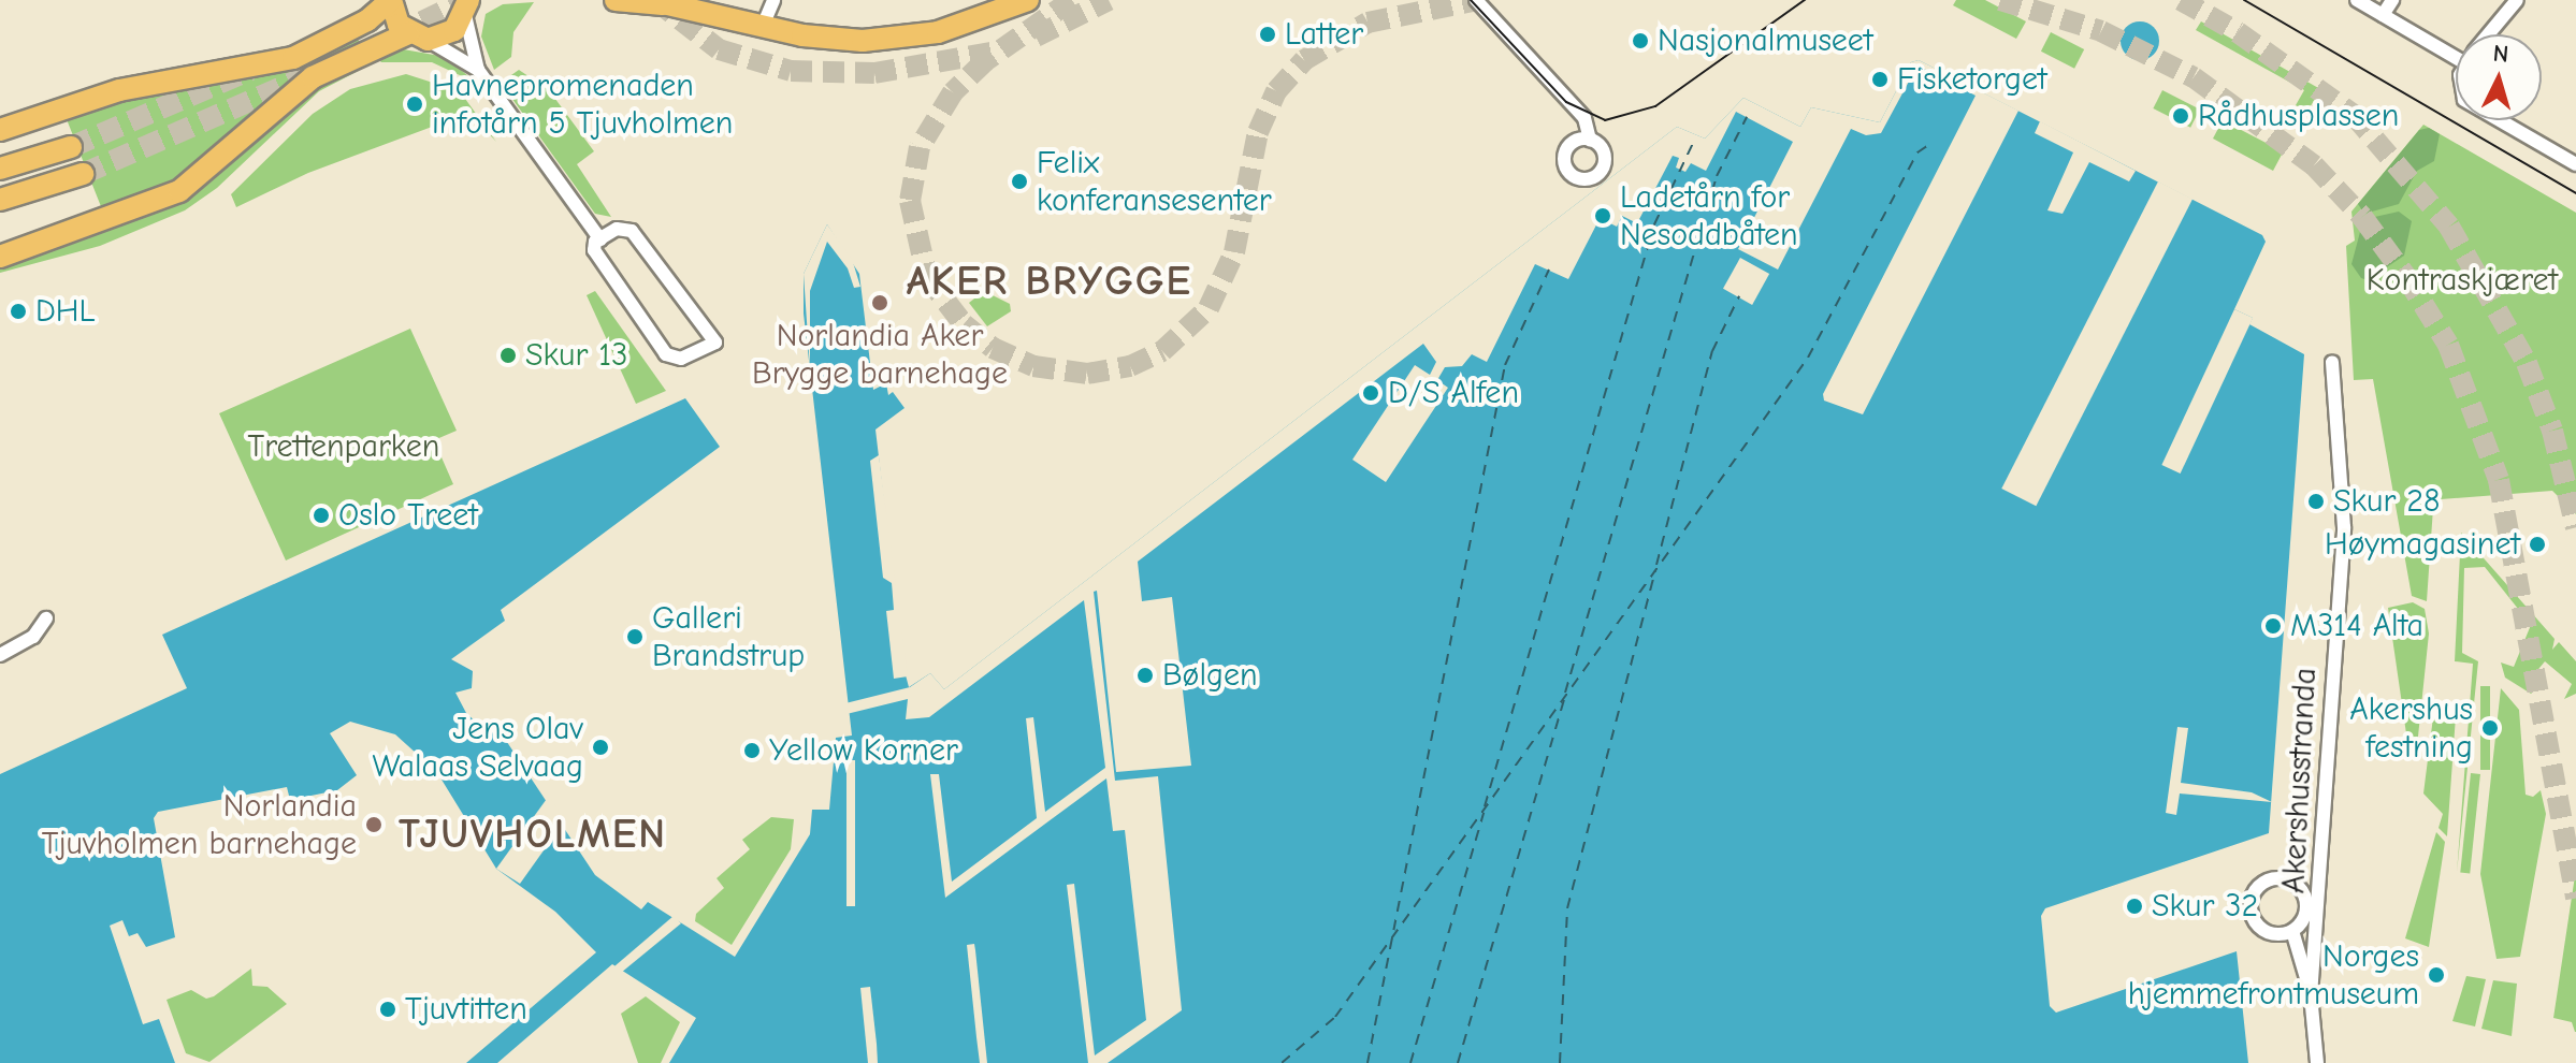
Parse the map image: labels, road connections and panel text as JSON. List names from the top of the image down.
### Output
{
  "streets": {
    "street": ["Akershusstranda"]
  },
  "districts": ["AKER BRYGGE", "TJUVHOLMEN"],
  "parks": ["Kontraskjæret", "Trettenparken"],
  "places": [
    "Latter",
    "Nasjonalmuseet",
    "Fisketorget",
    "Havnepromenaden infotårn 5 Tjuvholmen",
    "Rådhusplassen",
    "Felix konferansesenter",
    "Ladetårn for Nesoddbåten",
    "Norlandia Aker Brygge barnehage",
    "DHL",
    "Skur 13",
    "D/S Alfen",
    "Skur 28",
    "Oslo Treet",
    "Høymagasinet",
    "M314 Alta",
    "Galleri Brandstrup",
    "Bølgen",
    "Akershus festning",
    "Jens Olav Walaas Selvaag",
    "Yellow Korner",
    "Norlandia Tjuvholmen barnehage",
    "Skur 32",
    "Norges hjemmefrontmuseum",
    "Tjuvtitten"
  ],
  "north": "top"
}
